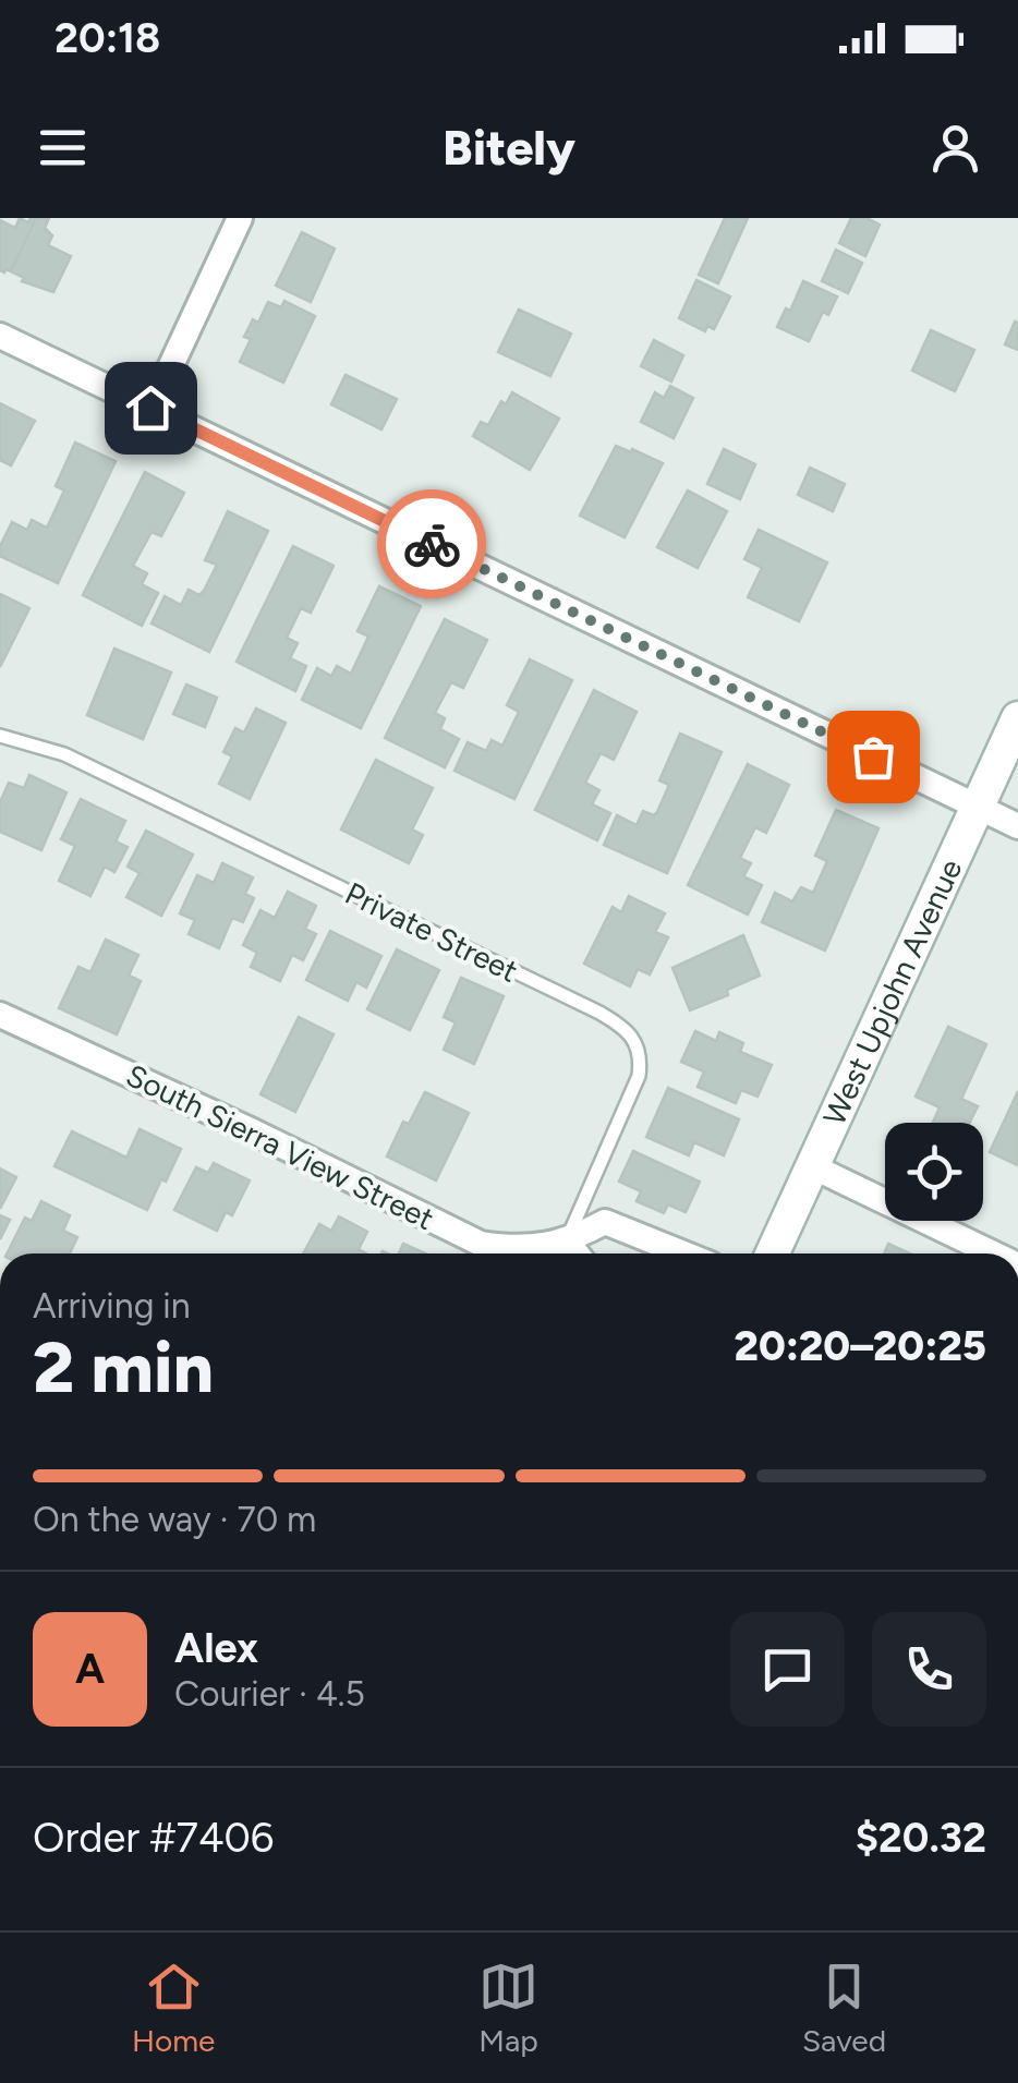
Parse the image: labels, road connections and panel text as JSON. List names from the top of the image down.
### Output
{
  "streets": {
    "main road": ["West Upjohn Avenue"],
    "street": ["South Sierra View Street"],
    "lane": ["Private Street"]
  },
  "crossings": [
    ["Private Street", "South Sierra View Street"]
  ],
  "page": {
    "status": "20:18",
    "header": "Bitely",
    "heading": ["2 min", "Arriving in", "20:20–20:25"],
    "panel": [
      "Alex",
      "Courier · 4.5",
      "Order #7406",
      "$20.32"
    ],
    "bar": "On the way · 70 m",
    "round": "A",
    "tabs": ["Home", "Map", "Saved"]
  }
}
